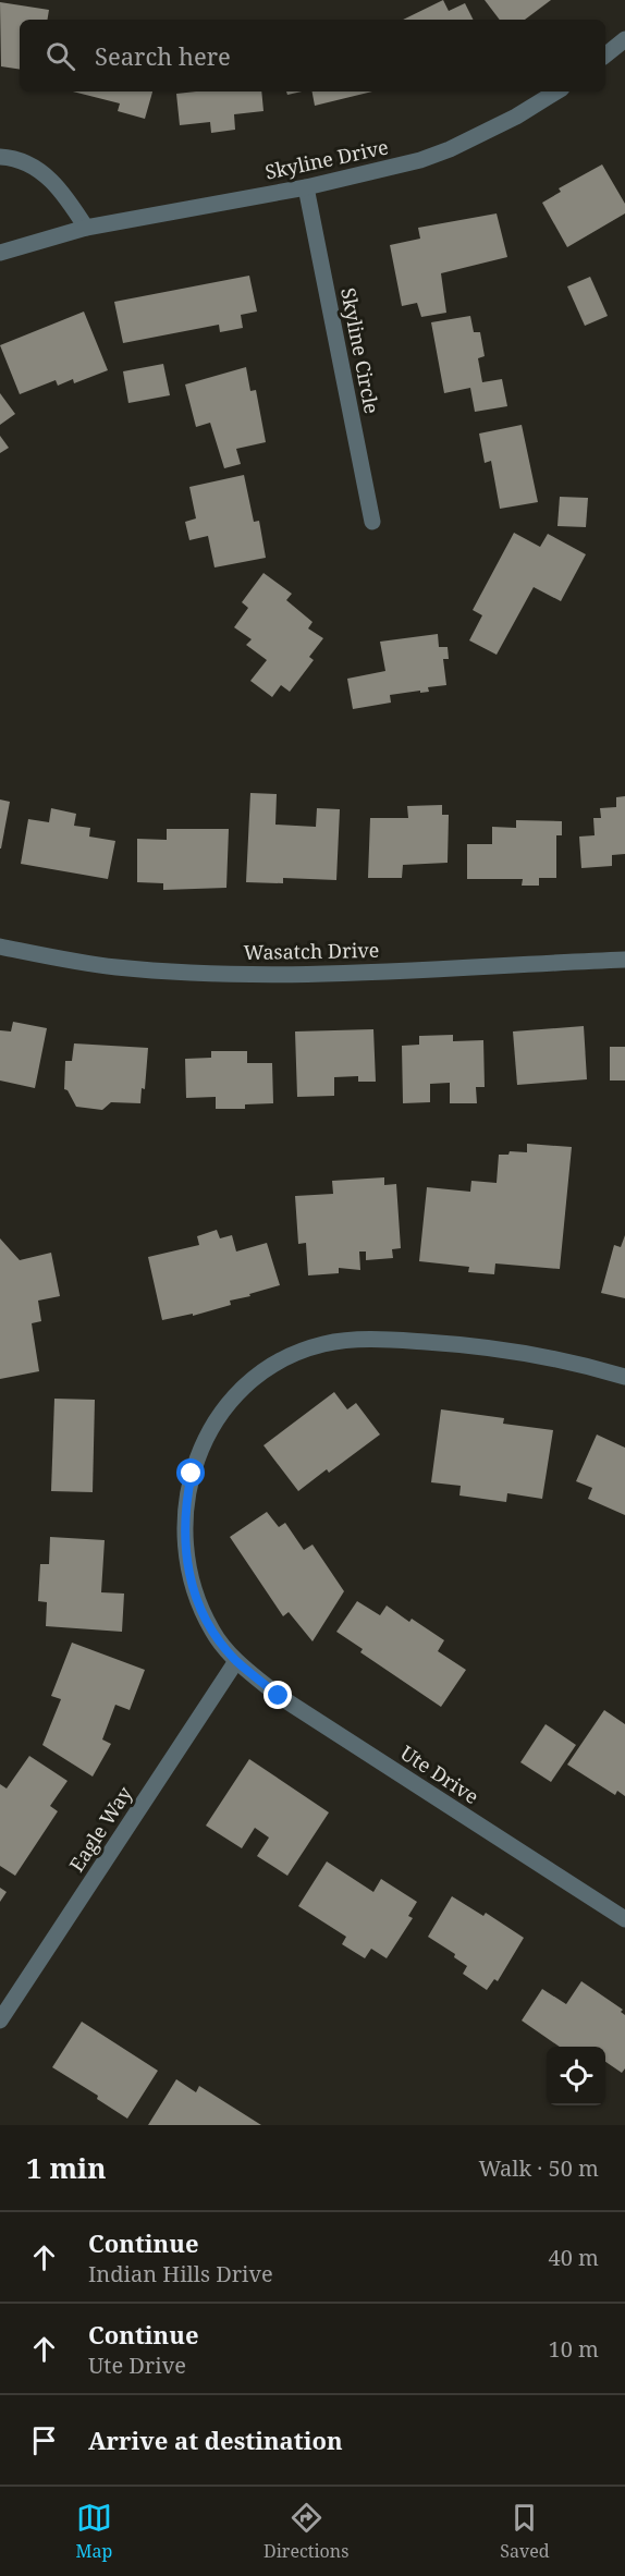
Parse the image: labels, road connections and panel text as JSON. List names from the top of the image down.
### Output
{
  "streets": {
    "street": [
      "Skyline Drive",
      "Skyline Circle",
      "Wasatch Drive",
      "Ute Drive",
      "Eagle Way"
    ]
  },
  "crossings": [
    ["Skyline Drive", "Skyline Circle"],
    ["Ute Drive", "Eagle Way"]
  ],
  "page": {
    "search": "Search here",
    "heading": ["1 min", "Walk · 50 m"],
    "list": [
      ["Continue", "Indian Hills Drive", "40 m"],
      ["Continue", "Ute Drive", "10 m"],
      "Arrive at destination"
    ],
    "nav": ["Map", "Directions", "Saved"]
  }
}
